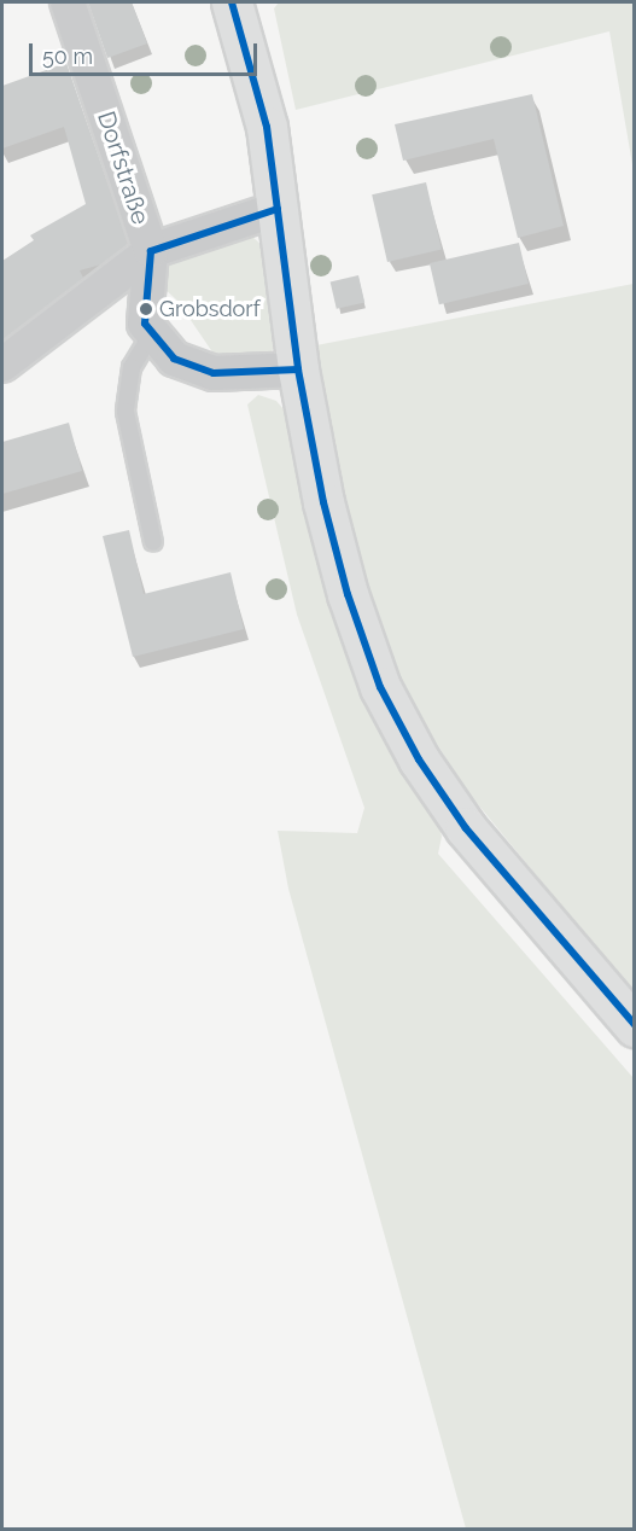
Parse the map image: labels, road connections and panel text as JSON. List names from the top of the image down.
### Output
{
  "streets": {
    "street": ["Dorfstraße"]
  },
  "places": ["Grobsdorf"],
  "scale_bar": "50 m"
}
